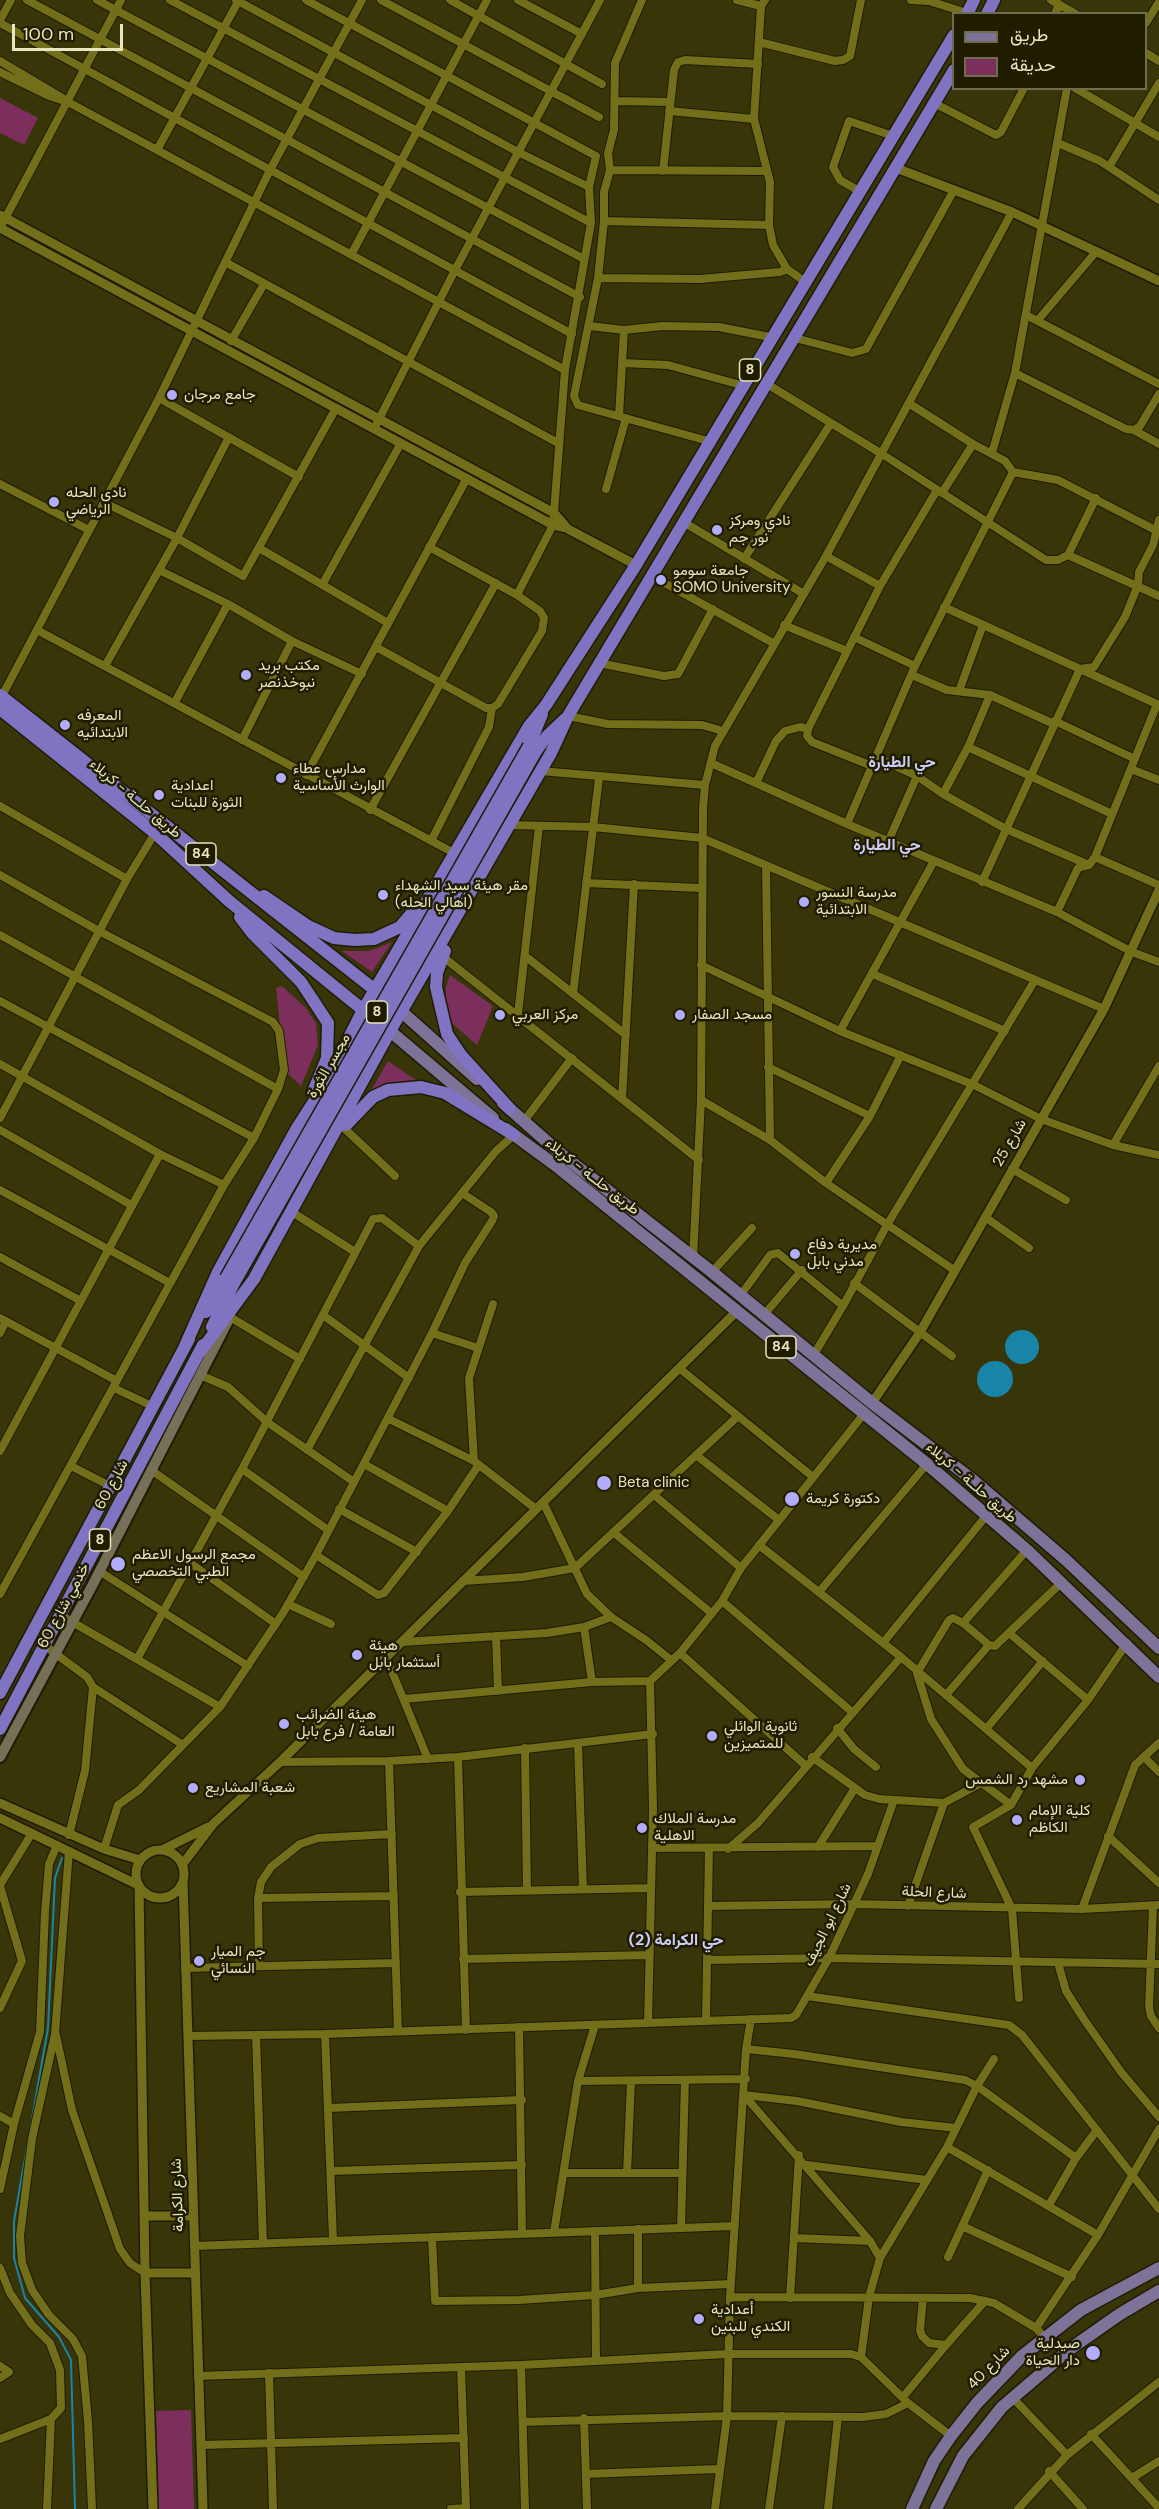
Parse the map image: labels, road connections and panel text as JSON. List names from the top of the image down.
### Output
{
  "streets": {
    "highway": [
      "8",
      "طريق حلــة - كربلاء",
      "84",
      "مجسر الثورة",
      "شارع 60"
    ],
    "main road": ["خدمي شارع 60", "شارع 40"],
    "street": [
      "شارع 25",
      "شارع الحلة",
      "شارع ابو الجيف",
      "شارع الكرامة"
    ]
  },
  "crossings": [
    ["8", "مجسر الثورة"],
    ["طريق حلــة - كربلاء", "شارع 25"],
    ["مجسر الثورة", "شارع 60"],
    ["شارع الحلة", "شارع ابو الجيف"]
  ],
  "districts": ["حي الطيارة", "حي الطيارة", "حي الكرامة (2)"],
  "places": [
    "جامع مرجان",
    "نادي الحله الرياضي",
    "نادي ومركز نور جم",
    "جامعة سومو SOMO University",
    "مكتب بريد نبوخذنصر",
    "المعرفه الابتدائيه",
    "مدارس عطاء الوارث الأساسية",
    "اعدادية الثورة للبنات",
    "مقر هيئة سيد الشهداء (اهالي الحله)",
    "مدرسة النسور الابتدائية",
    "مركز العربي",
    "مسجد الصفار",
    "مديرية دفاع مدني بابل",
    "Beta clinic",
    "دكتورة كريمة",
    "مجمع الرسول الاعظم الطبي التخصصي",
    "هيئة أستثمار بابل",
    "هيئة الضرائب العامة / فرع بابل",
    "ثانوية الوائلي للمتميزين",
    "مشهد رد الشمس",
    "شعبة المشاريع",
    "كلية الإمام الكاظم",
    "مدرسة الملاك الاهلية",
    "جم الميار النسائي",
    "أعدادية الكندي للبنين",
    "صيدلية دار الحياة"
  ],
  "legend": ["طريق", "حديقة"],
  "scale_bar": "100 m"
}
